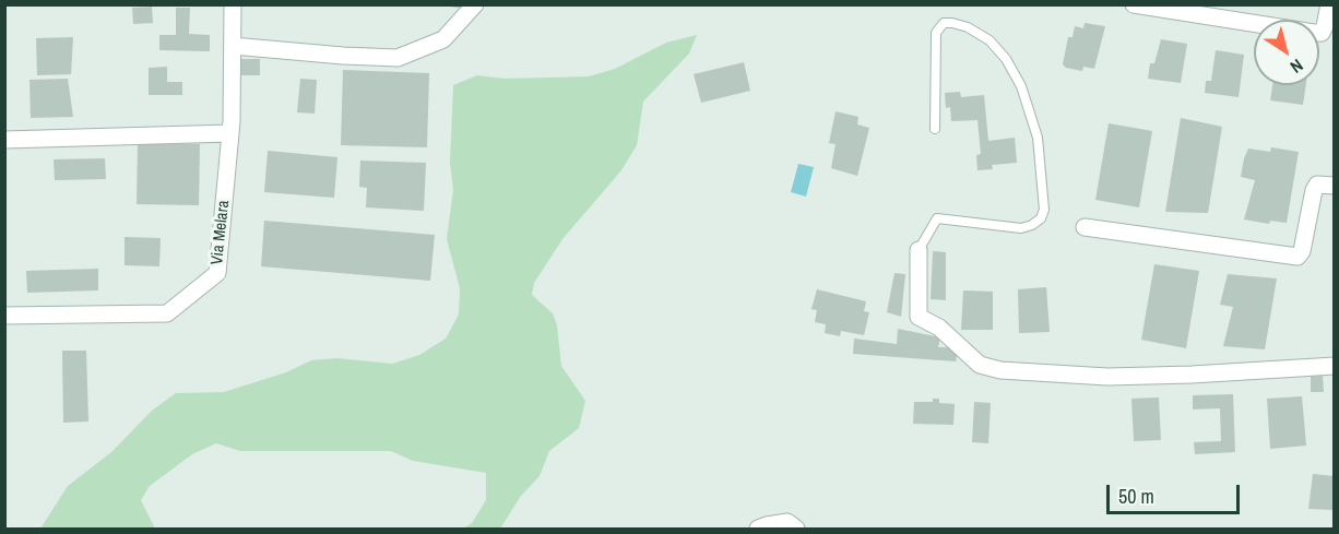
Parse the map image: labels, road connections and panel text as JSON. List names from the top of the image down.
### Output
{
  "streets": {
    "street": ["Via Melara"]
  },
  "scale_bar": "50 m",
  "north": "bottom right"
}
